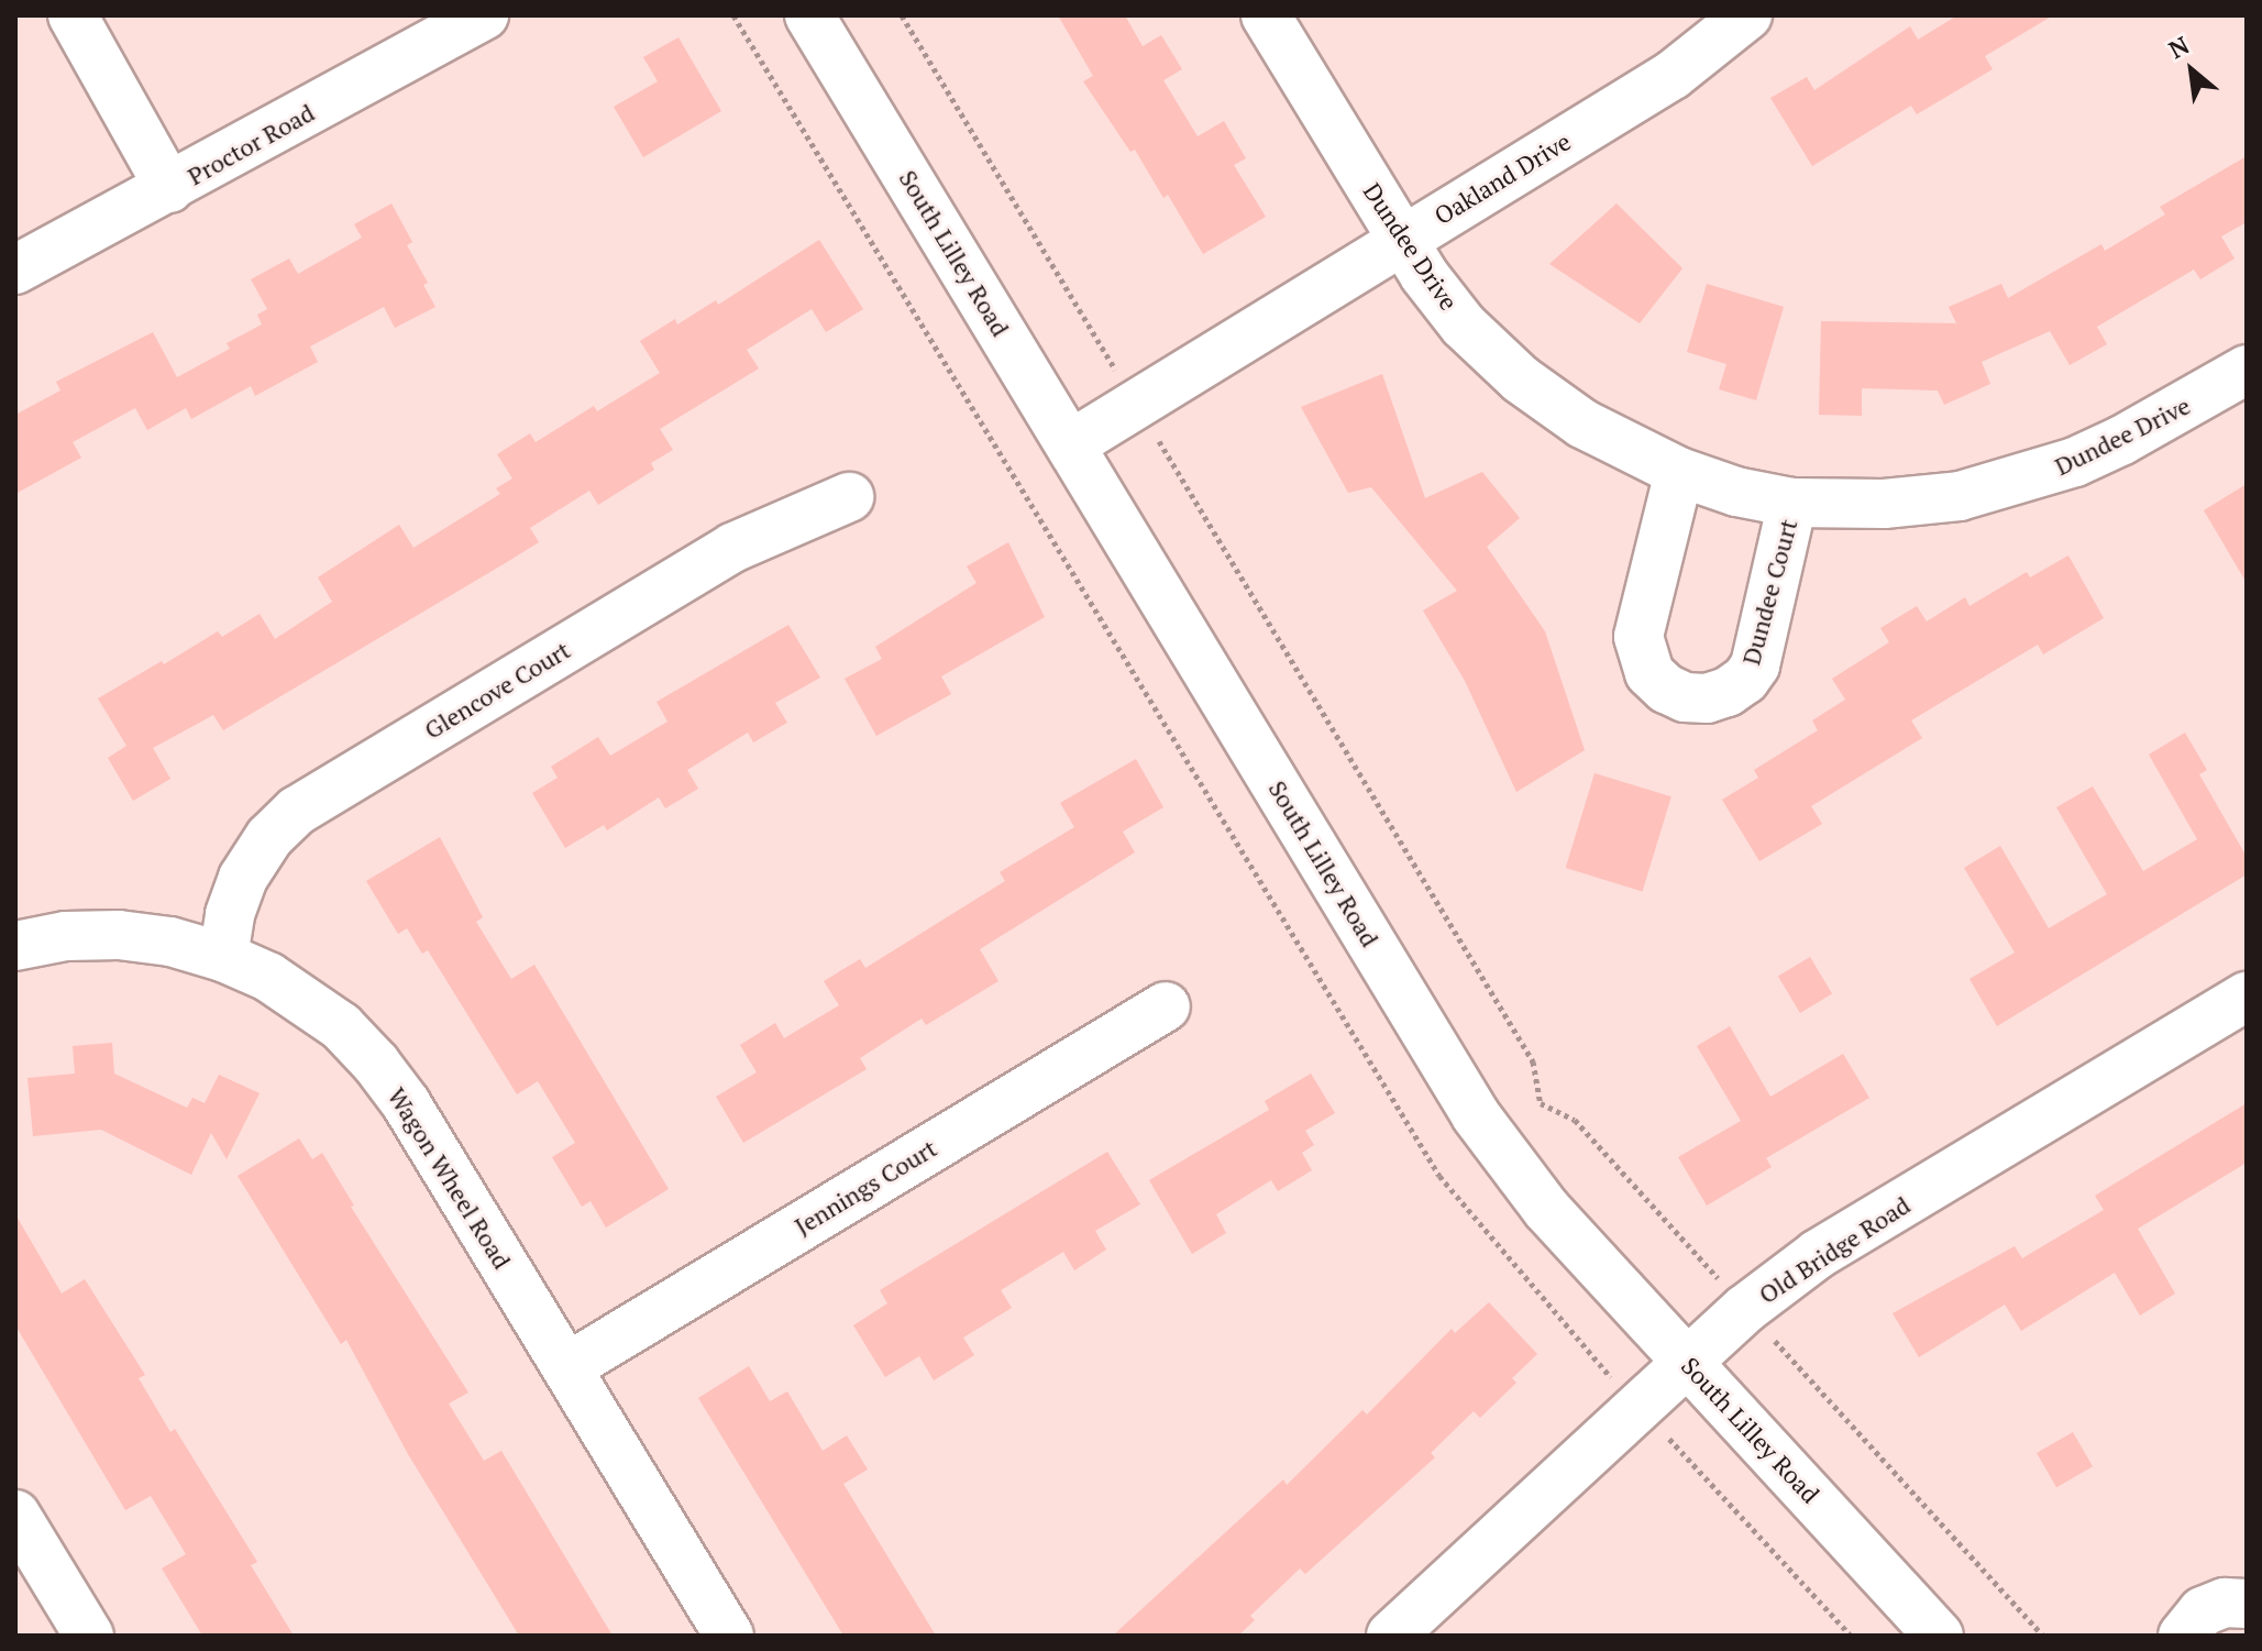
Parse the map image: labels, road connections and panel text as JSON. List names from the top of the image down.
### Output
{
  "streets": {
    "street": [
      "Proctor Road",
      "Oakland Drive",
      "Dundee Drive",
      "South Lilley Road",
      "Dundee Court",
      "Glencove Court",
      "Wagon Wheel Road",
      "Jennings Court",
      "Old Bridge Road"
    ]
  },
  "crossings": [
    ["Oakland Drive", "Dundee Drive"],
    ["Oakland Drive", "South Lilley Road"],
    ["Dundee Drive", "Dundee Court"],
    ["South Lilley Road", "Old Bridge Road"],
    ["Glencove Court", "Wagon Wheel Road"],
    ["Wagon Wheel Road", "Jennings Court"]
  ],
  "north": "top left"
}
